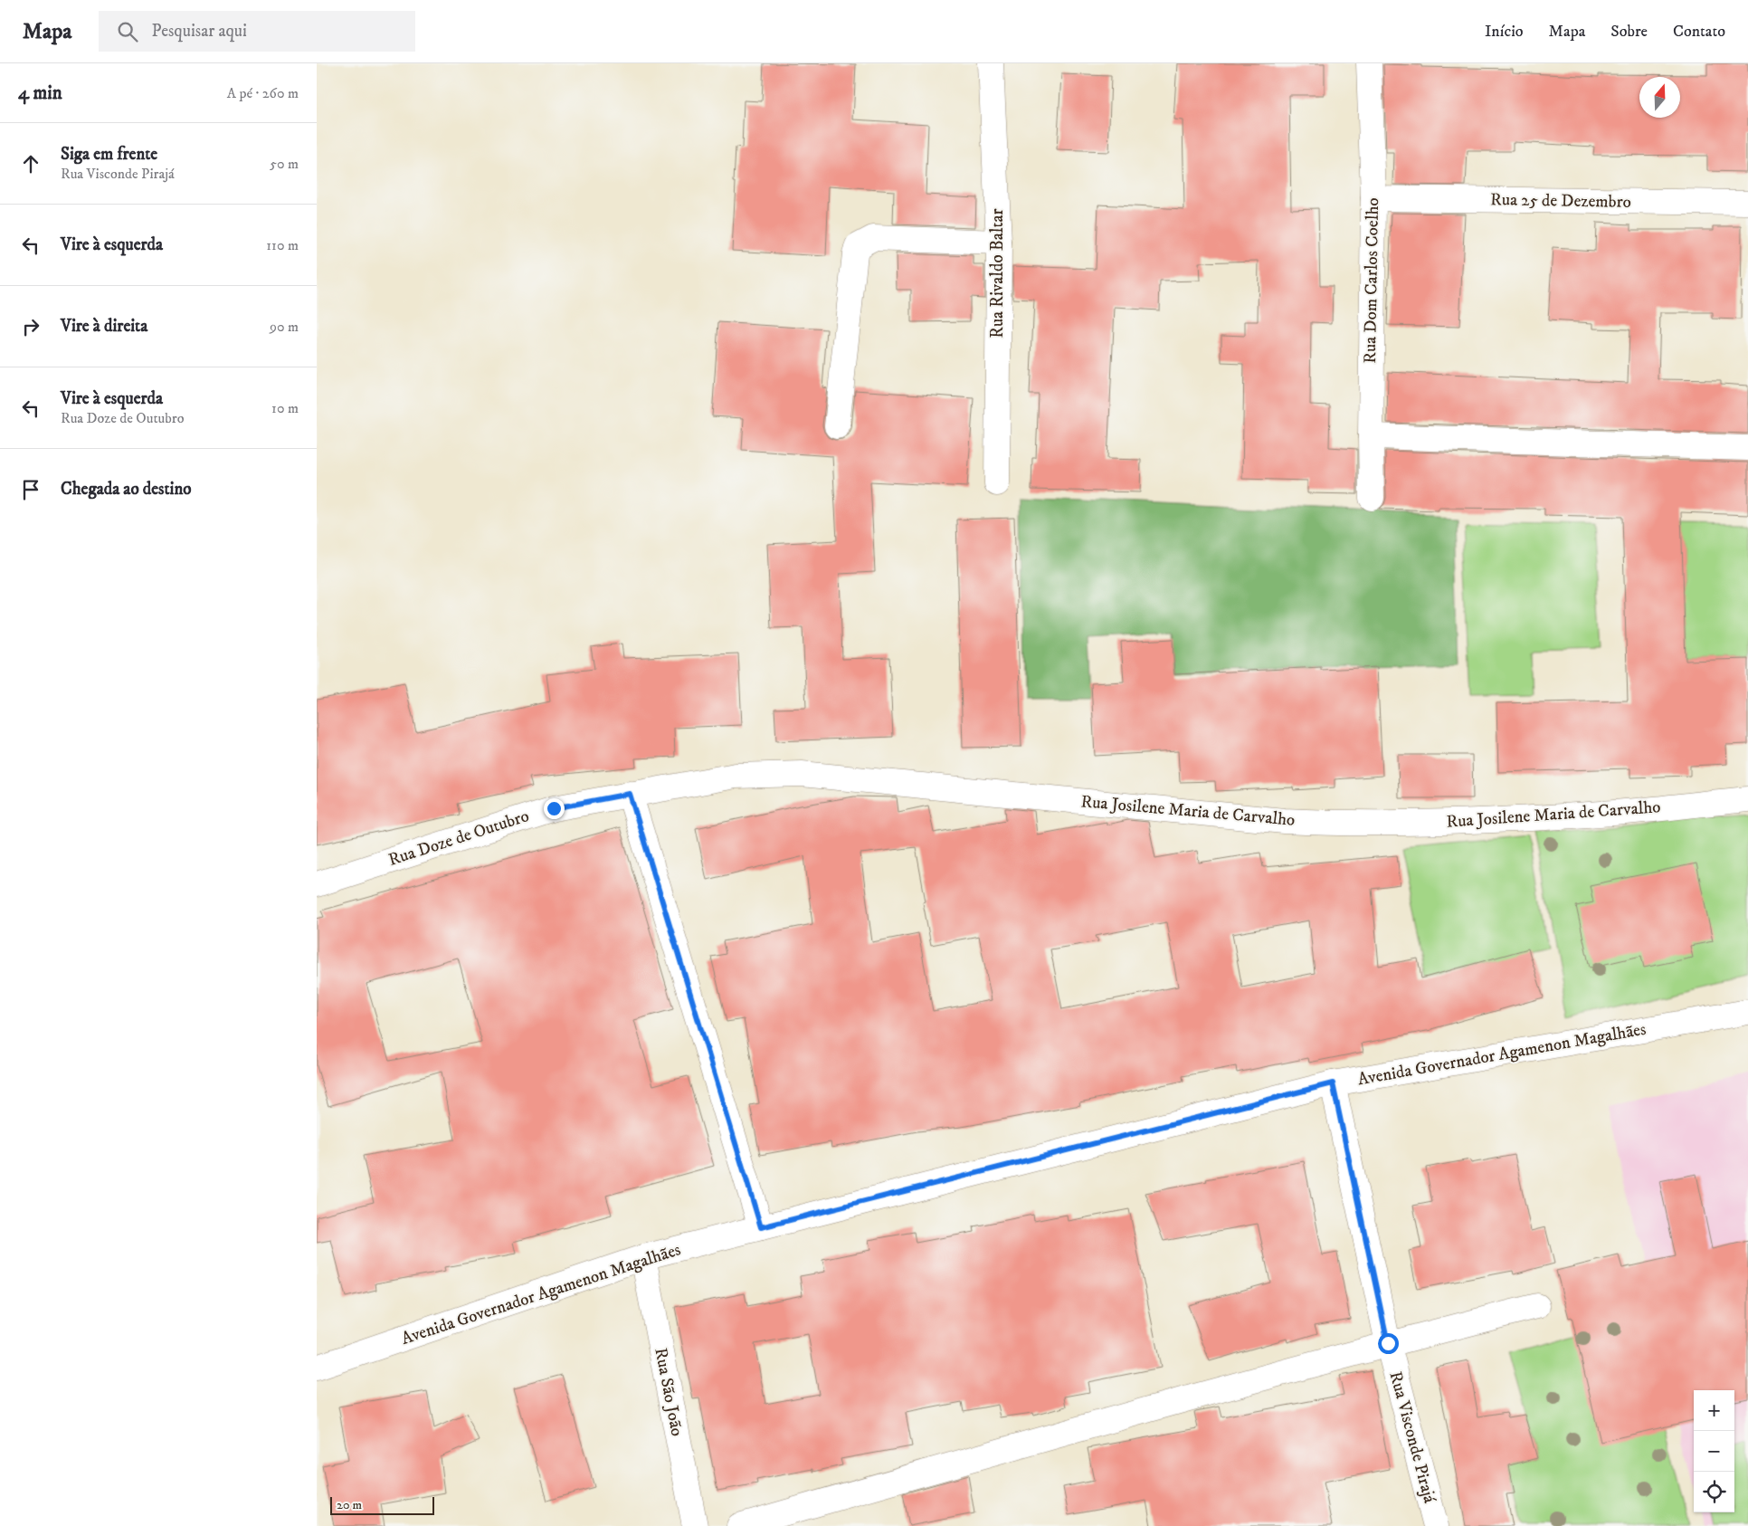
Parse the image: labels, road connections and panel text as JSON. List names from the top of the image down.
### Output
{
  "streets": {
    "street": [
      "Rua 25 de Dezembro",
      "Rua Rivaldo Baltar",
      "Rua Dom Carlos Coelho",
      "Rua Josilene Maria de Carvalho",
      "Rua Doze de Outubro",
      "Avenida Governador Agamenon Magalhães",
      "Rua São João",
      "Rua Visconde Pirajá"
    ]
  },
  "crossings": [
    ["Rua 25 de Dezembro", "Rua Dom Carlos Coelho"],
    ["Rua Josilene Maria de Carvalho", "Rua Doze de Outubro"],
    ["Avenida Governador Agamenon Magalhães", "Rua São João"],
    ["Avenida Governador Agamenon Magalhães", "Rua Visconde Pirajá"]
  ],
  "scale_bar": "20 m",
  "north": "top",
  "page": {
    "header": "Mapa",
    "search": "Pesquisar aqui",
    "nav": [
      "Início",
      "Mapa",
      "Sobre",
      "Contato"
    ],
    "heading": ["4 min", "A pé · 260 m"],
    "list": [
      ["Siga em frente", "Rua Visconde Pirajá", "50 m"],
      ["Vire à esquerda", "110 m"],
      ["Vire à direita", "90 m"],
      ["Vire à esquerda", "Rua Doze de Outubro", "10 m"],
      "Chegada ao destino"
    ],
    "map_buttons": ["+", "−"],
    "scale": "20 m"
  }
}
